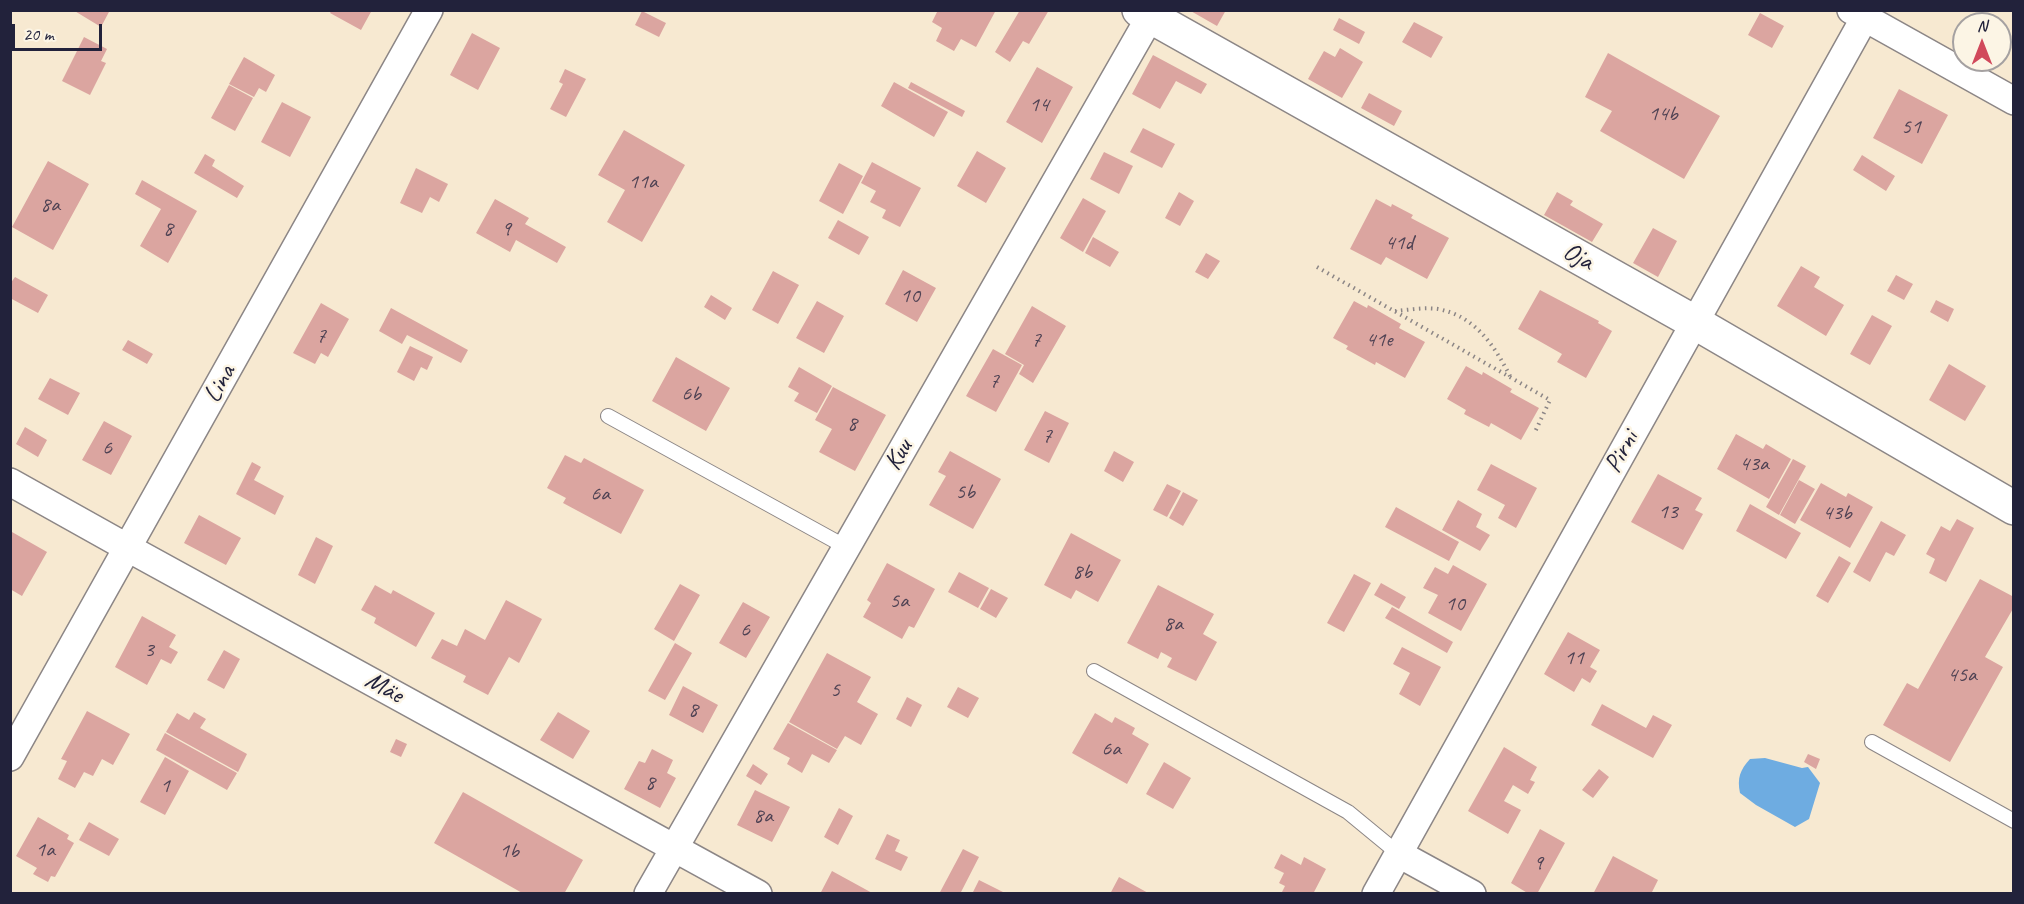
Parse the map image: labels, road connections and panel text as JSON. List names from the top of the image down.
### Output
{
  "streets": {
    "street": [
      "Oja",
      "Lina",
      "Pirni",
      "Kuu",
      "Mäe"
    ]
  },
  "crossings": [
    ["Oja", "Pirni"],
    ["Oja", "Kuu"],
    ["Lina", "Mäe"],
    ["Kuu", "Mäe"]
  ],
  "house_numbers": [
    "14",
    "14b",
    "51",
    "11a",
    "8a",
    "8",
    "9",
    "41d",
    "10",
    "7",
    "7",
    "41e",
    "7",
    "6b",
    "8",
    "7",
    "6",
    "43a",
    "5b",
    "6a",
    "13",
    "43b",
    "8b",
    "5a",
    "10",
    "8a",
    "6",
    "3",
    "11",
    "45a",
    "5",
    "8",
    "6a",
    "8",
    "1",
    "8a",
    "1a",
    "1b",
    "9"
  ],
  "scale_bar": "20 m",
  "north": "top"
}
